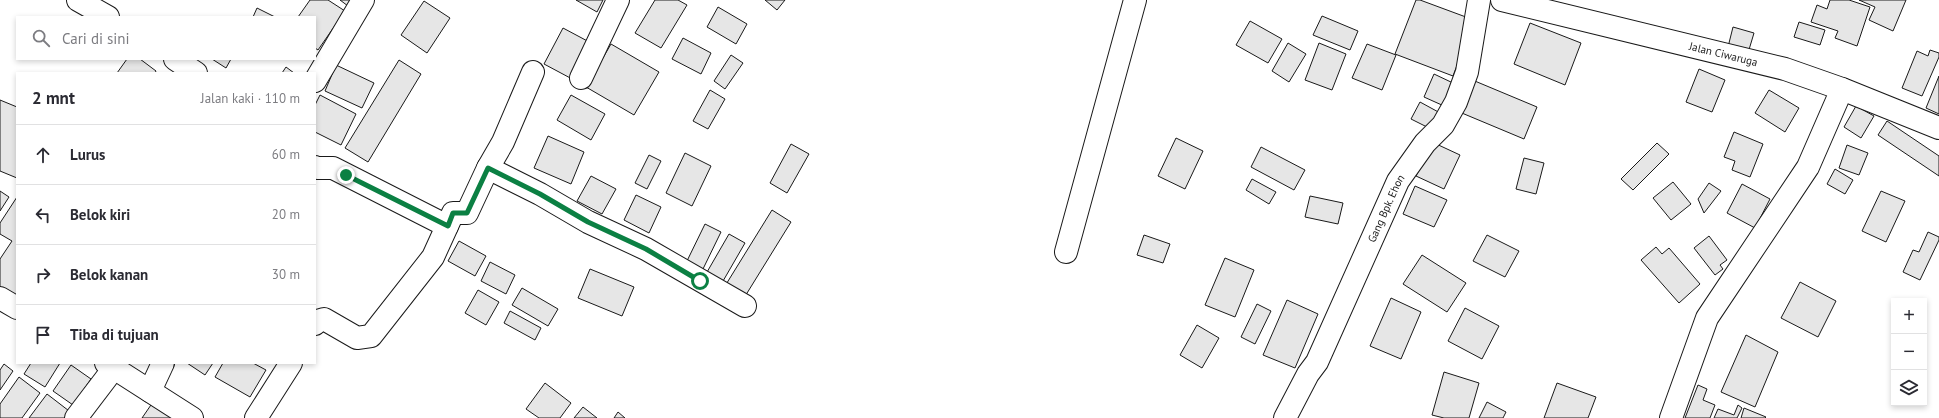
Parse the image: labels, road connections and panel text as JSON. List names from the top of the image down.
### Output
{
  "streets": {
    "street": ["Jalan Ciwaruga", "Gang Bpk. Ehon"]
  },
  "page": {
    "search": "Cari di sini",
    "heading": ["2 mnt", "Jalan kaki · 110 m"],
    "list": [
      ["Lurus", "60 m"],
      ["Belok kiri", "20 m"],
      ["Belok kanan", "30 m"],
      "Tiba di tujuan"
    ],
    "map_buttons": ["+", "−"]
  }
}
